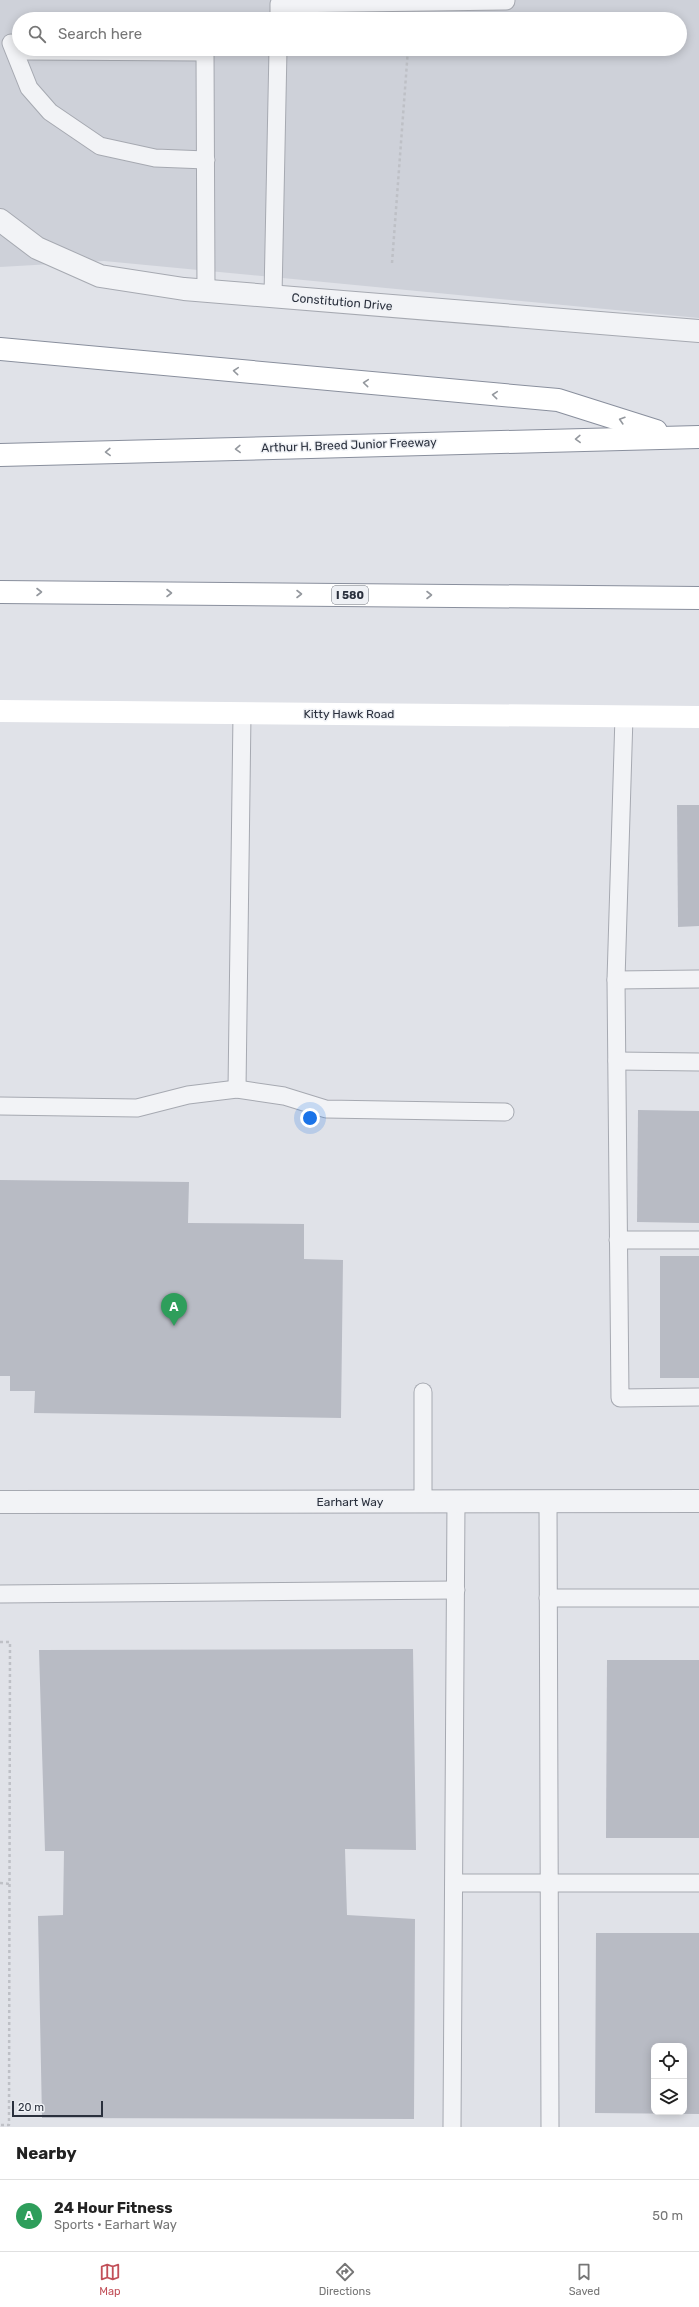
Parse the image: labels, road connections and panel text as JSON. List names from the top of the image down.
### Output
{
  "streets": {
    "main road": ["Arthur H. Breed Junior Freeway", "I 580", "Kitty Hawk Road"],
    "street": ["Constitution Drive", "Earhart Way"]
  },
  "scale_bar": "20 m",
  "page": {
    "search": "Search here",
    "pins": "A",
    "scale": "20 m",
    "heading": "Nearby",
    "list": [
      {
        "mark": "A",
        "name": "24 Hour Fitness",
        "note": "Sports · Earhart Way",
        "value": "50 m"
      }
    ],
    "nav": ["Map", "Directions", "Saved"]
  }
}
